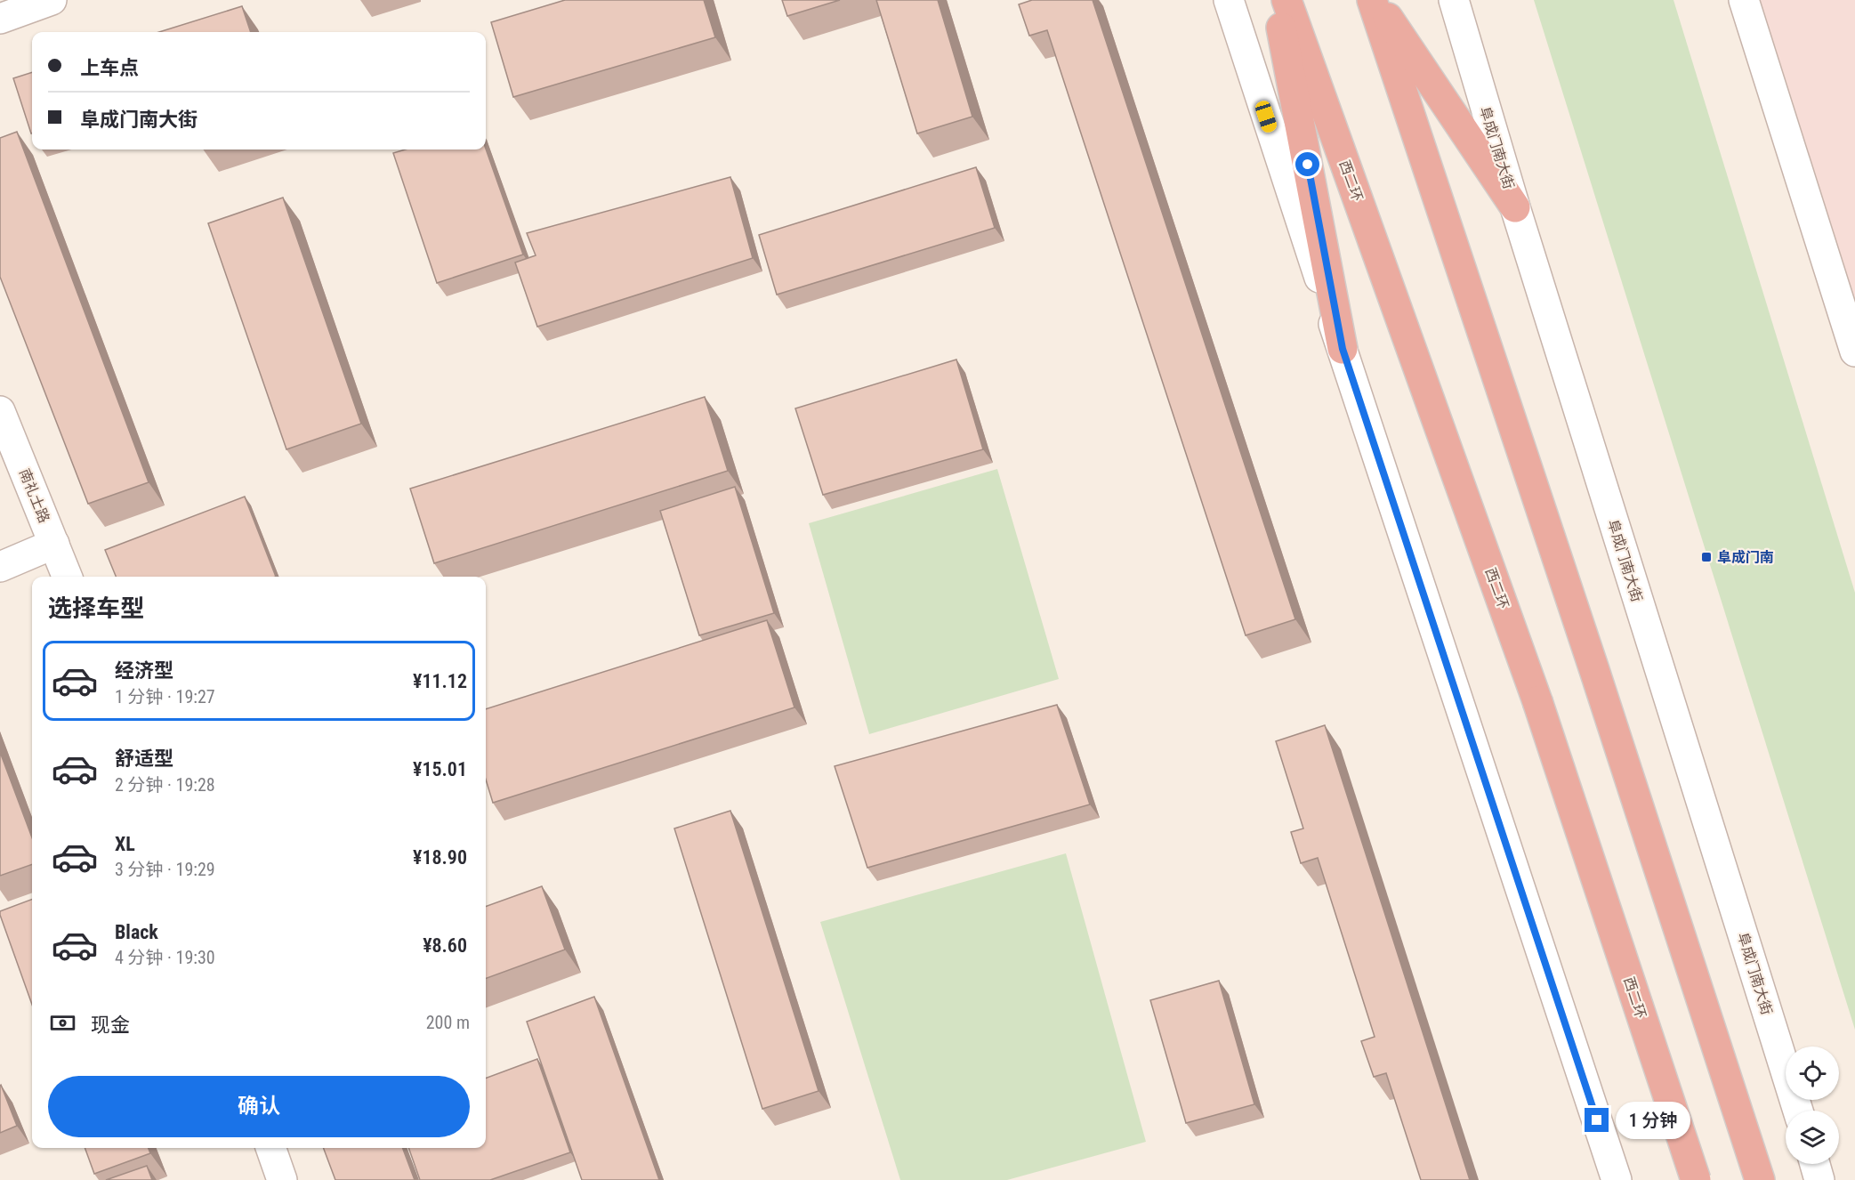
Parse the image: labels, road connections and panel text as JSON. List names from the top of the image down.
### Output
{
  "streets": {
    "highway": ["西二环"],
    "street": ["阜成门南大街", "南礼士路"]
  },
  "places": {
    "transit": ["阜成门南"]
  },
  "page": {
    "banner": ["上车点", "阜成门南大街"],
    "heading": "选择车型",
    "list": [
      {
        "name": "经济型",
        "note": "1 分钟 · 19:27",
        "value": "¥11.12"
      },
      {
        "name": "舒适型",
        "note": "2 分钟 · 19:28",
        "value": "¥15.01"
      },
      {
        "name": "XL",
        "note": "3 分钟 · 19:29",
        "value": "¥18.90"
      },
      {
        "name": "Black",
        "note": "4 分钟 · 19:30",
        "value": "¥8.60"
      }
    ],
    "pay": ["现金", "200 m"],
    "buttons": "确认",
    "bubble": "1 分钟"
  }
}
